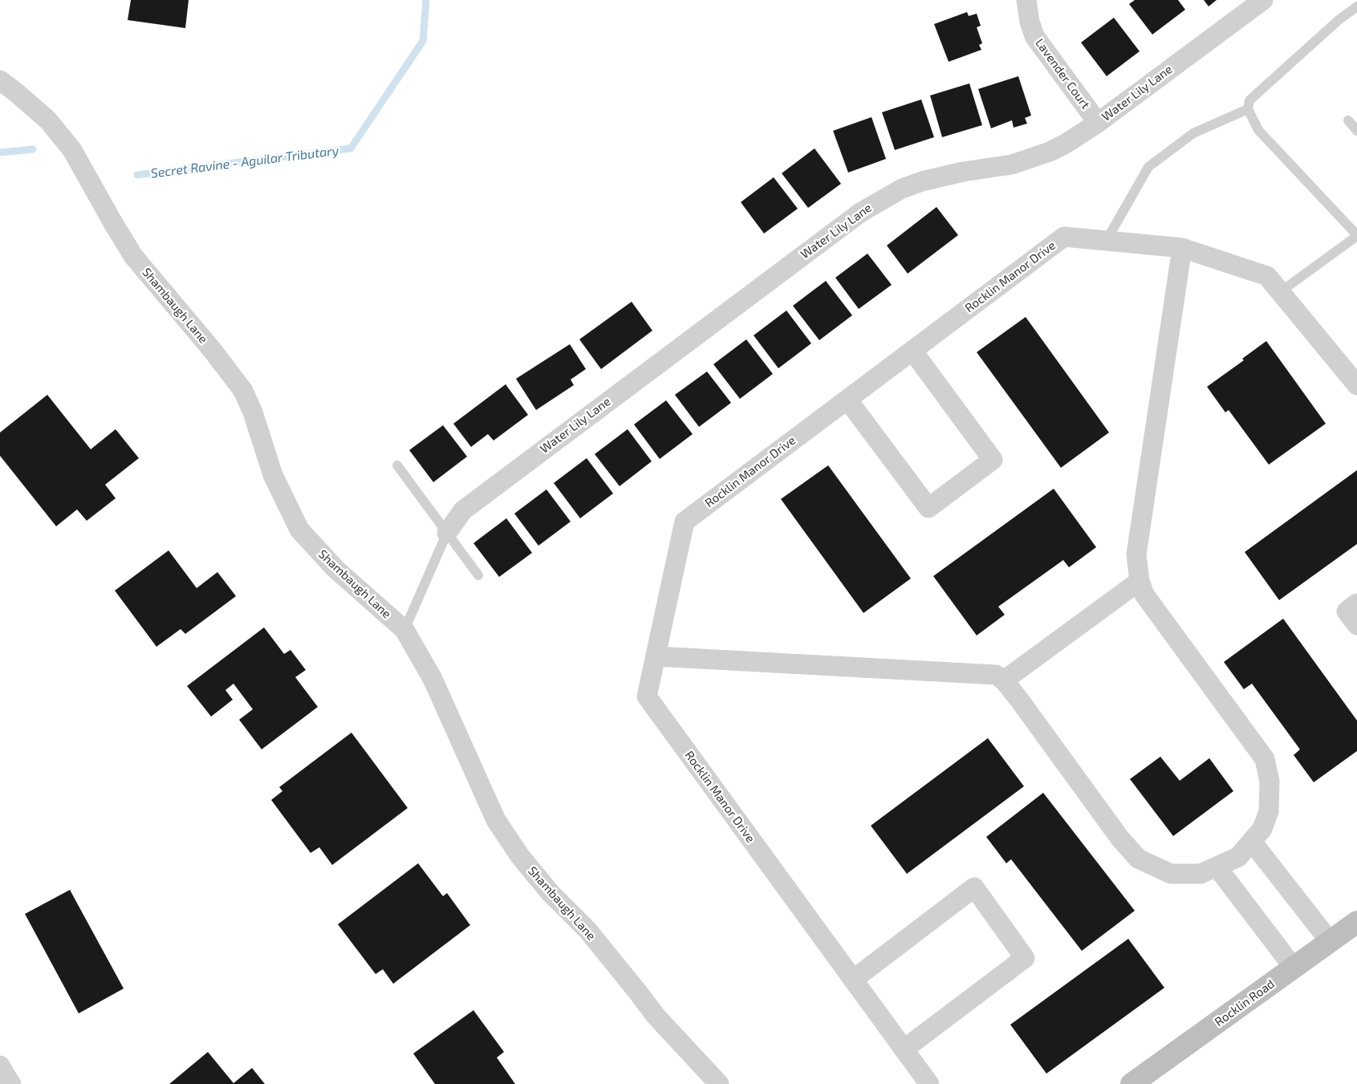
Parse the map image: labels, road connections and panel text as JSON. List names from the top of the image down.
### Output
{
  "streets": {
    "street": [
      "Lavender Court",
      "Water Lily Lane",
      "Rocklin Manor Drive",
      "Shambaugh Lane",
      "Rocklin Road"
    ]
  },
  "crossings": [
    ["Lavender Court", "Water Lily Lane"]
  ],
  "water": ["Secret Ravine - Aguilar Tributary"]
}
